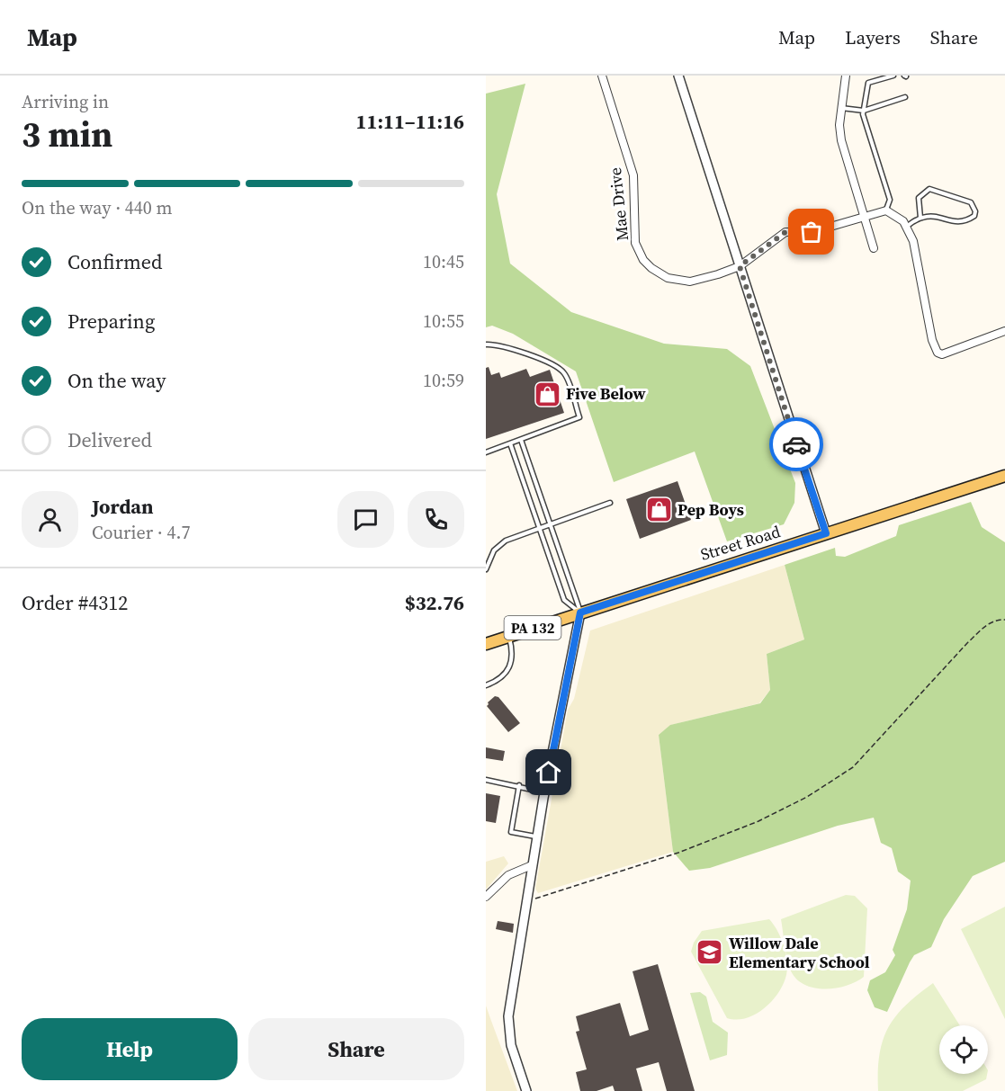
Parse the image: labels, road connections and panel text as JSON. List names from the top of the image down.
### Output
{
  "streets": {
    "main road": ["Street Road", "PA 132"],
    "street": ["Mae Drive"]
  },
  "places": {
    "shop": ["Five Below", "Pep Boys"],
    "school or university": ["Willow Dale Elementary School"]
  },
  "page": {
    "header": "Map",
    "nav": ["Map", "Layers", "Share"],
    "heading": ["3 min", "Arriving in", "11:11–11:16"],
    "panel": [
      "Jordan",
      "Courier · 4.7",
      "Order #4312",
      "$32.76"
    ],
    "bar": "On the way · 440 m",
    "list": [
      ["Confirmed", "10:45"],
      ["Preparing", "10:55"],
      ["On the way", "10:59"],
      "Delivered"
    ],
    "buttons": ["Help", "Share"]
  }
}
